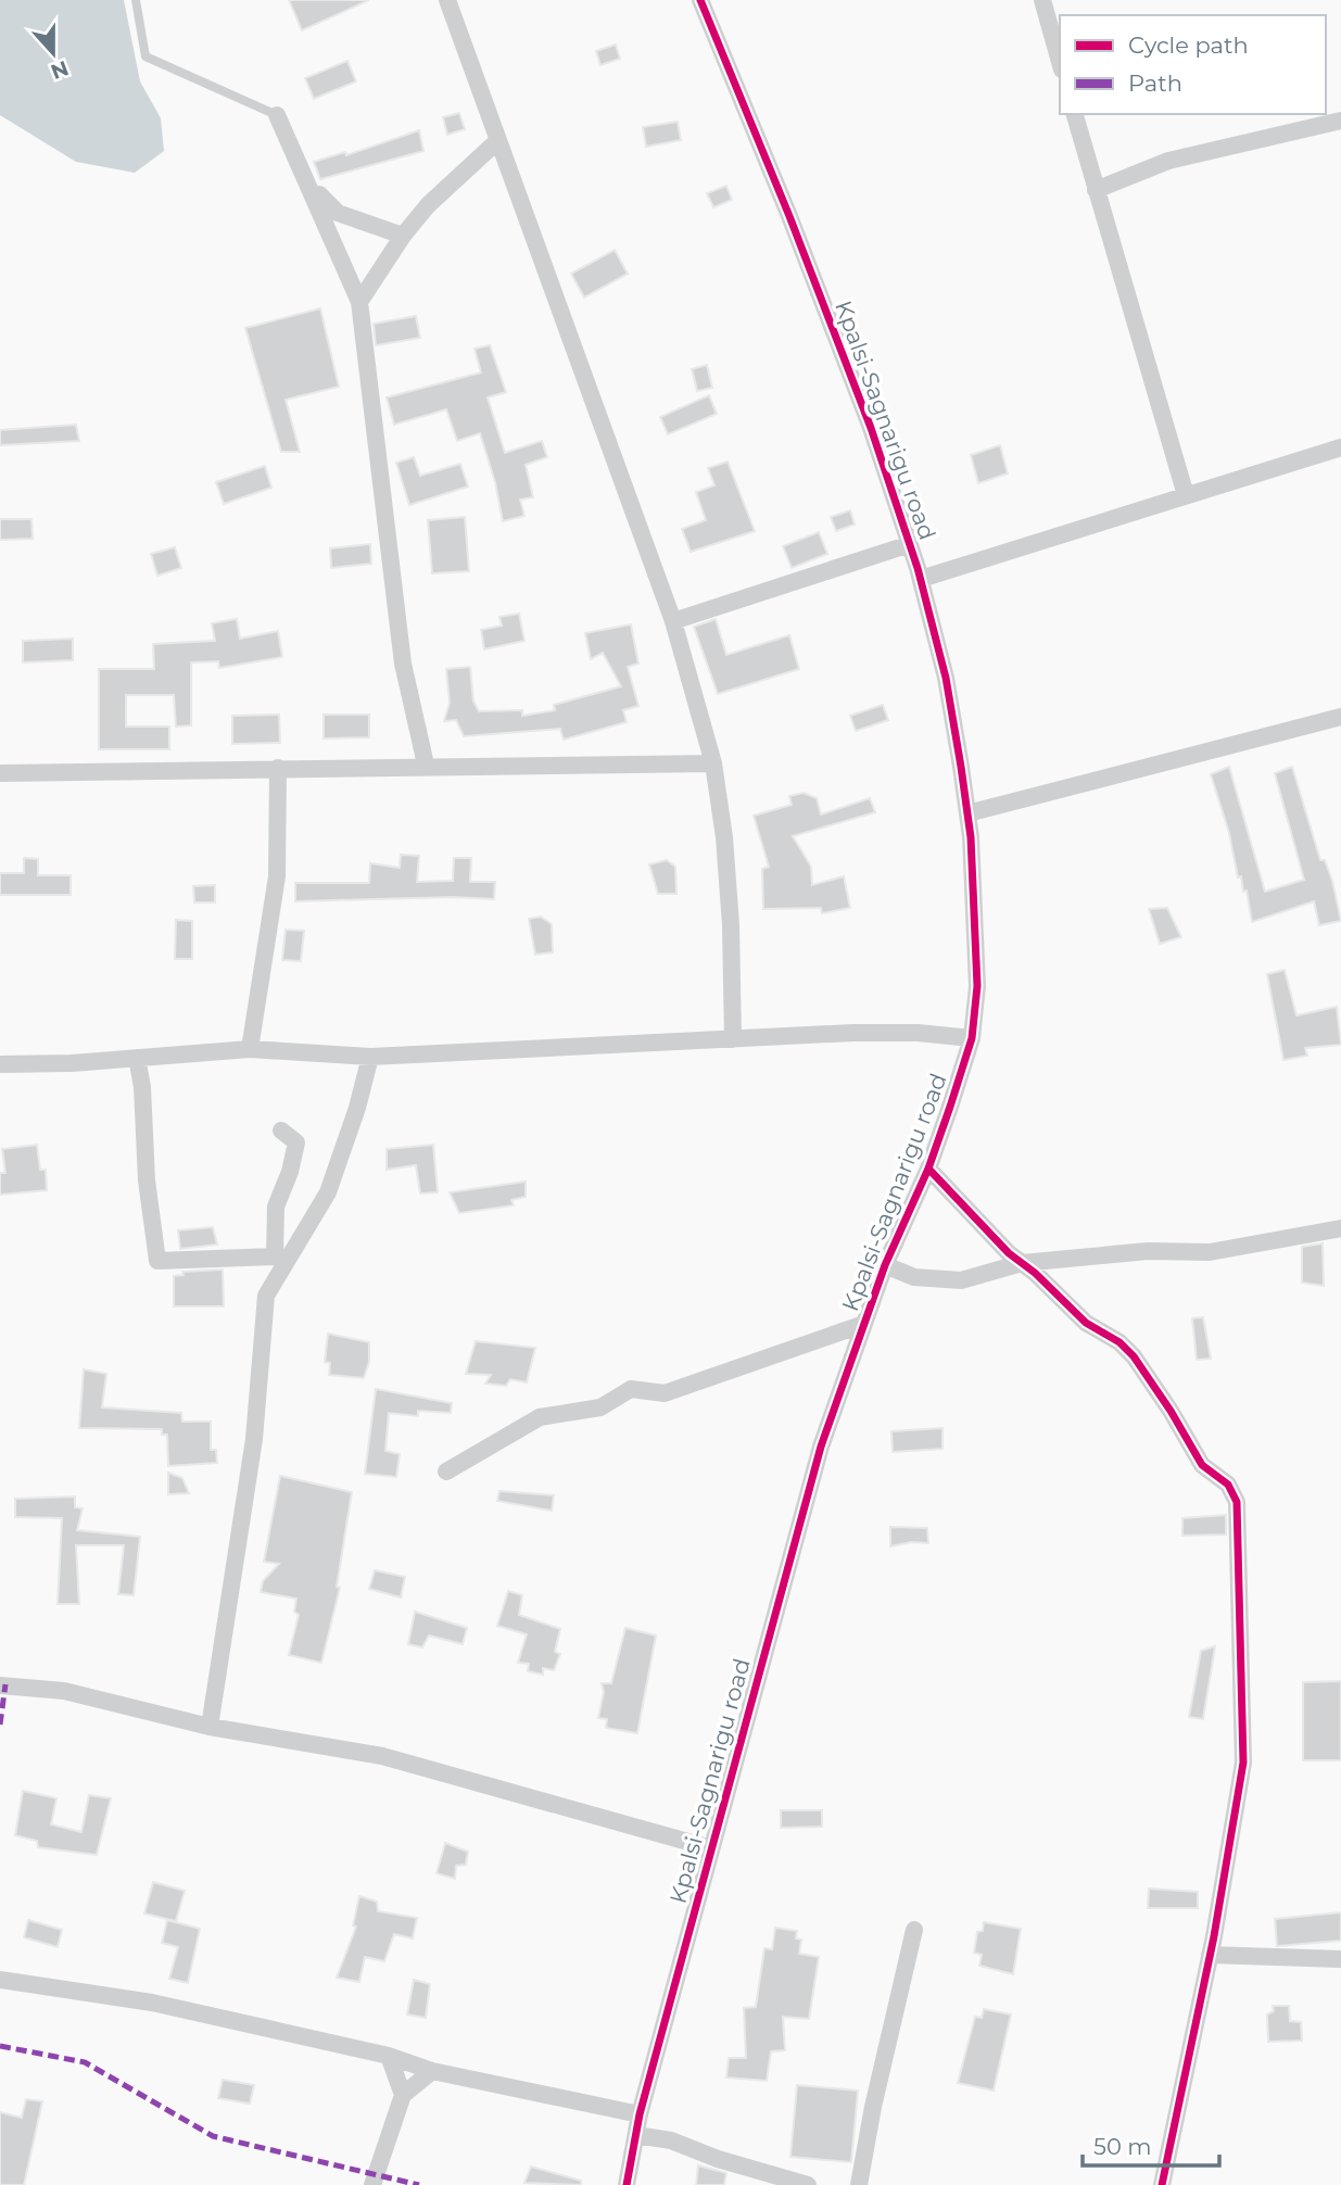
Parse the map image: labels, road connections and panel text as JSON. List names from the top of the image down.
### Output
{
  "streets": {
    "street": ["Kpalsi-Sagnarigu road"]
  },
  "legend": ["Cycle path", "Path"],
  "scale_bar": "50 m",
  "north": "bottom"
}
